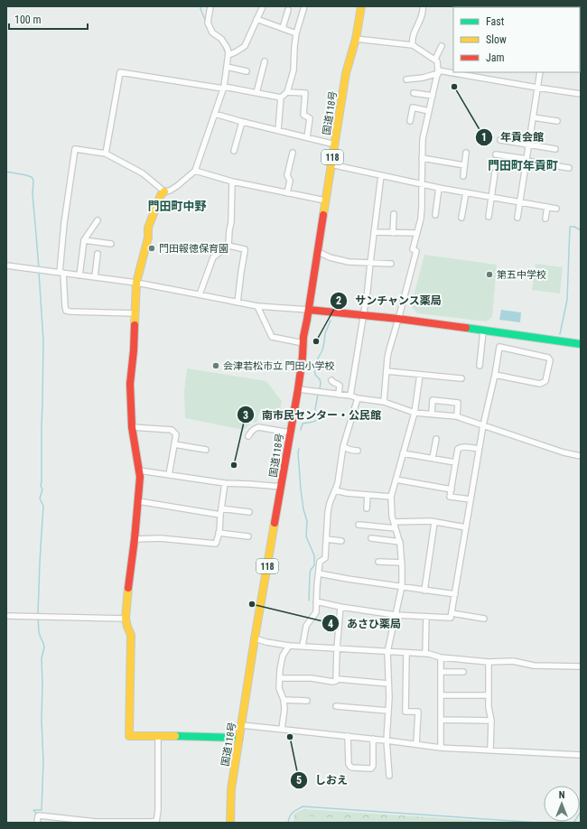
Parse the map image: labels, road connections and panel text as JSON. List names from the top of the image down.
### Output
{
  "streets": {
    "main road": ["国道118号", "118"]
  },
  "districts": ["門田町年貢町", "門田町中野"],
  "places": [
    "年貢会館",
    "門田報徳保育園",
    "第五中学校",
    "サンチャンス薬局",
    "会津若松市立 門田小学校",
    "南市民センター・公民館",
    "あさひ薬局",
    "しおえ"
  ],
  "legend": ["Fast", "Slow", "Jam"],
  "scale_bar": "100 m",
  "north": "top"
}
